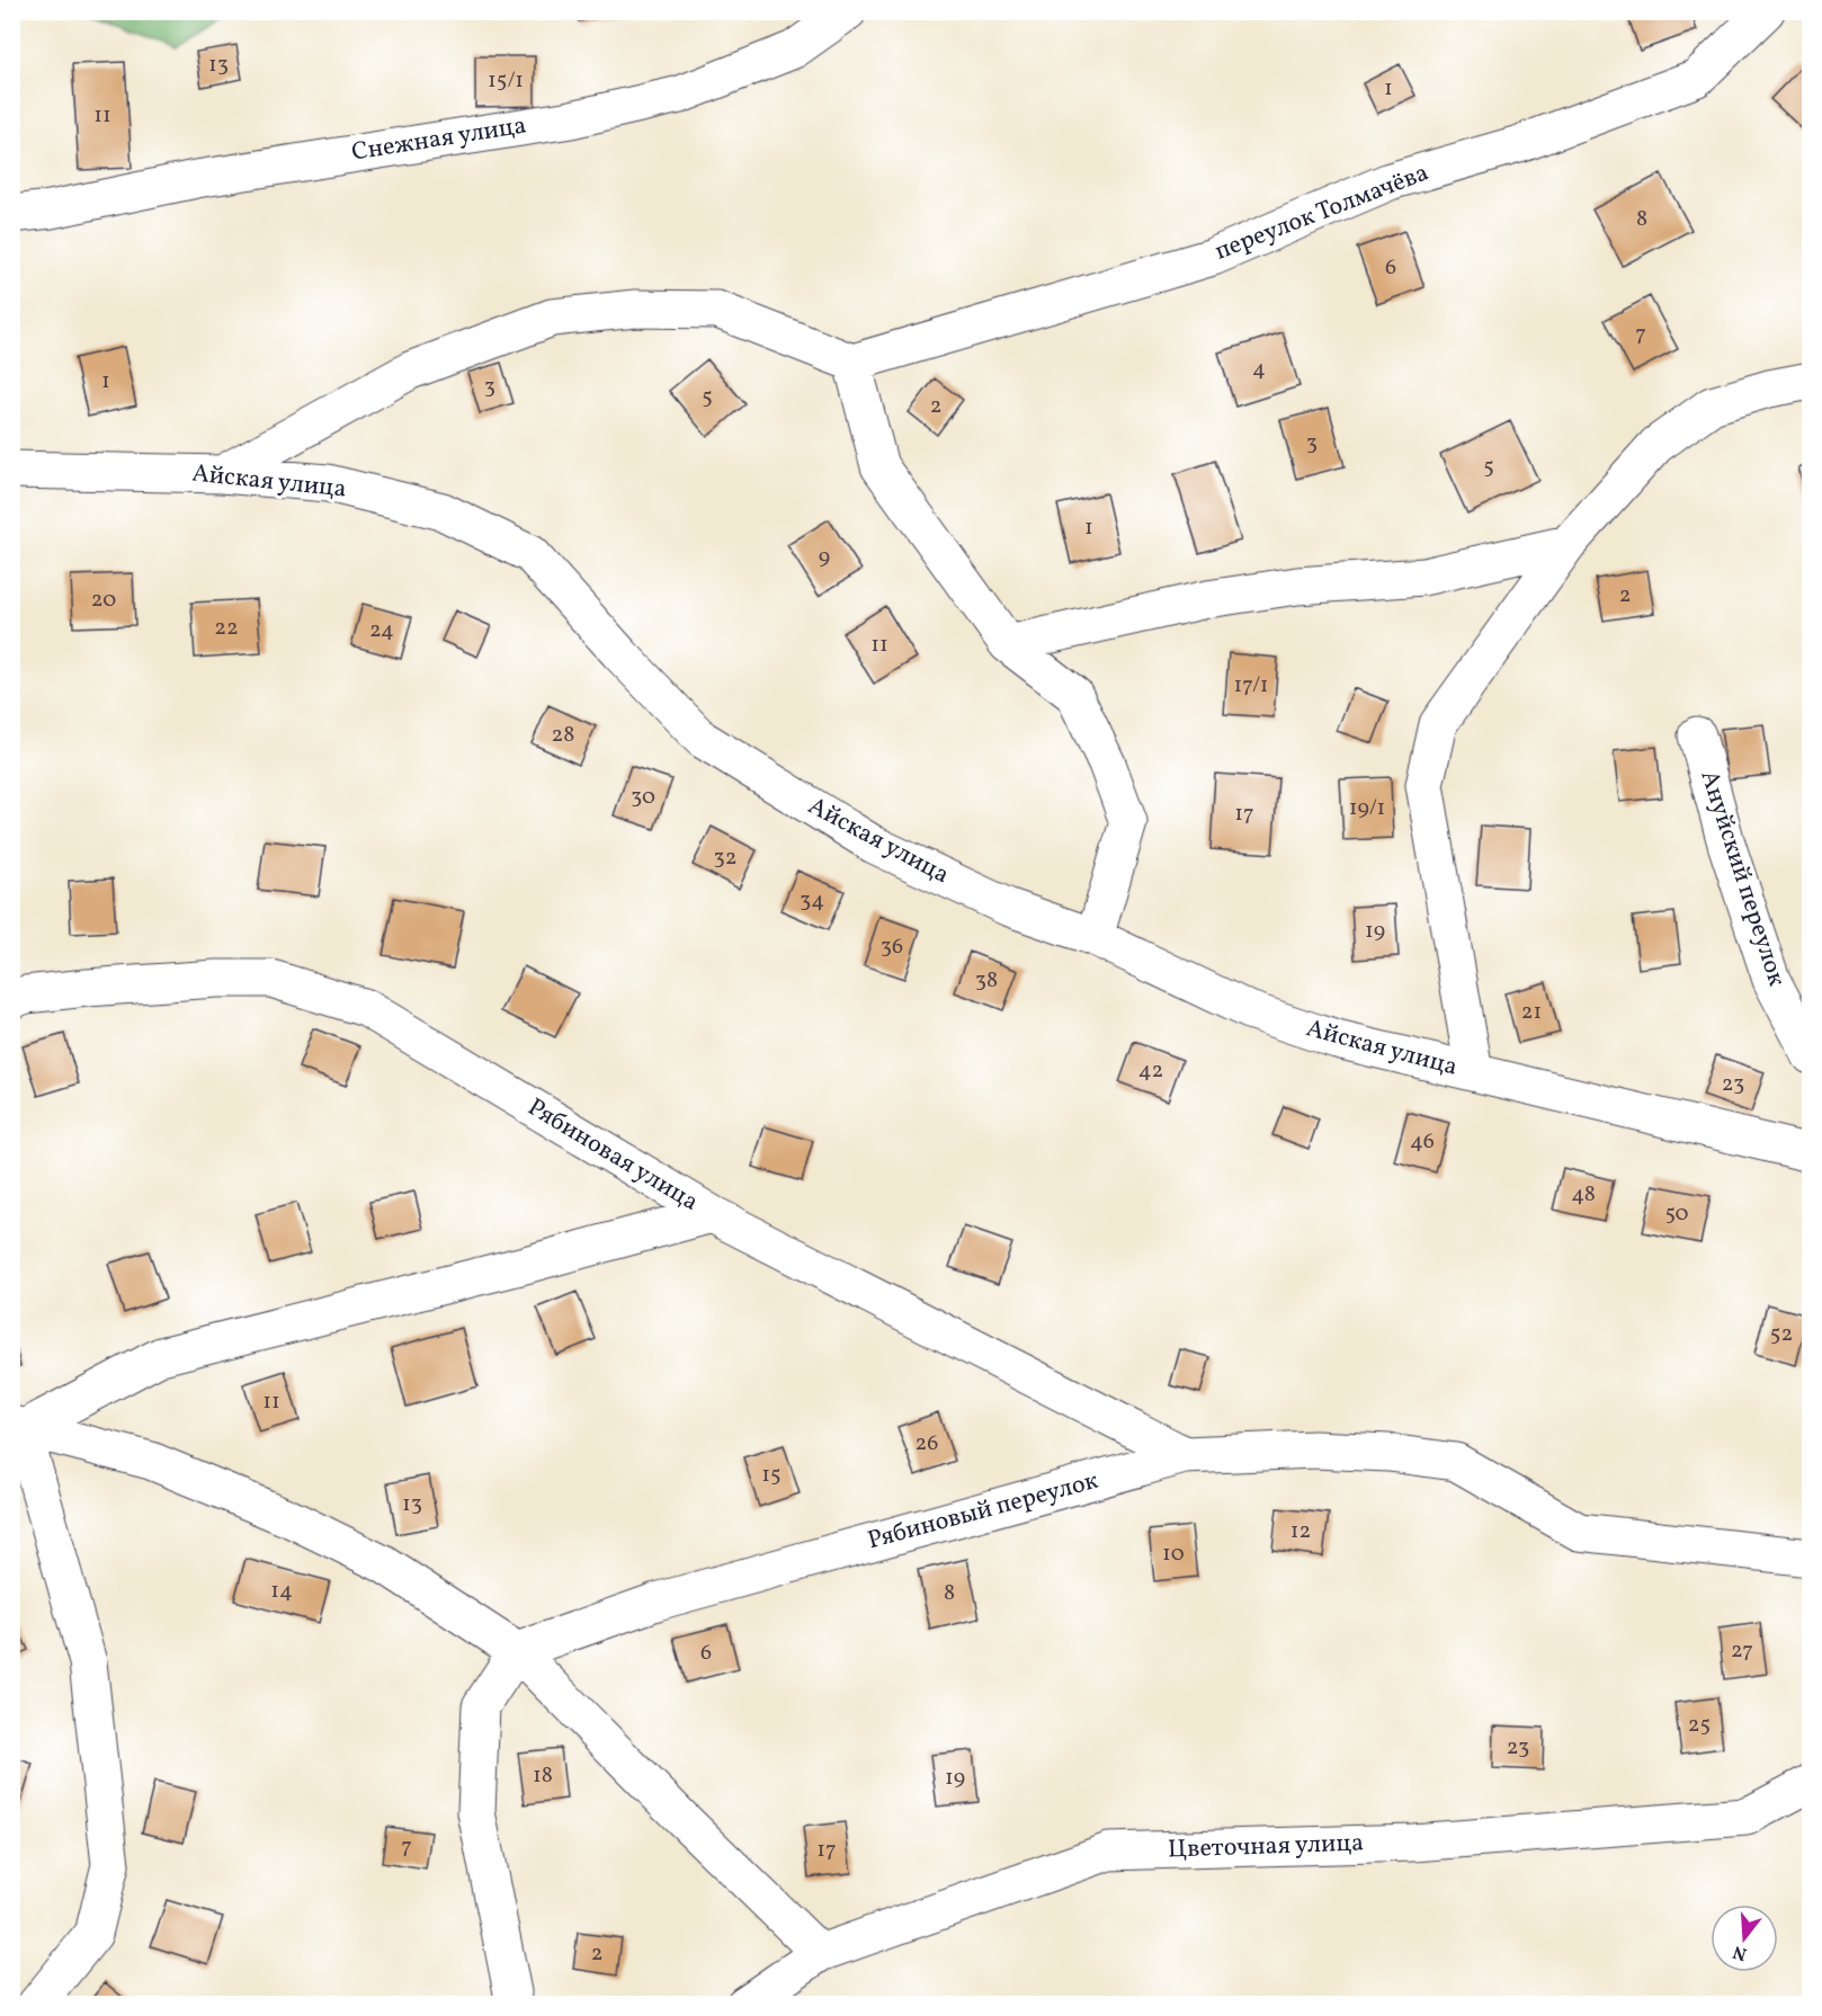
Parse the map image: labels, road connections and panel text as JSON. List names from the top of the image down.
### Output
{
  "streets": {
    "street": [
      "Снежная улица",
      "переулок Толмачёва",
      "Айская улица",
      "Ануйский переулок",
      "Рябиновая улица",
      "Рябиновый переулок",
      "Цветочная улица"
    ]
  },
  "crossings": [
    ["Рябиновая улица", "Рябиновый переулок"]
  ],
  "house_numbers": [
    "13",
    "15/1",
    "1",
    "11",
    "8",
    "6",
    "7",
    "4",
    "1",
    "3",
    "5",
    "2",
    "3",
    "5",
    "1",
    "9",
    "2",
    "20",
    "22",
    "24",
    "11",
    "17/1",
    "28",
    "30",
    "19/1",
    "17",
    "32",
    "34",
    "19",
    "36",
    "38",
    "21",
    "42",
    "23",
    "46",
    "48",
    "50",
    "52",
    "11",
    "26",
    "15",
    "13",
    "12",
    "10",
    "14",
    "8",
    "27",
    "6",
    "25",
    "23",
    "18",
    "19",
    "7",
    "17",
    "2"
  ],
  "north": "bottom"
}
